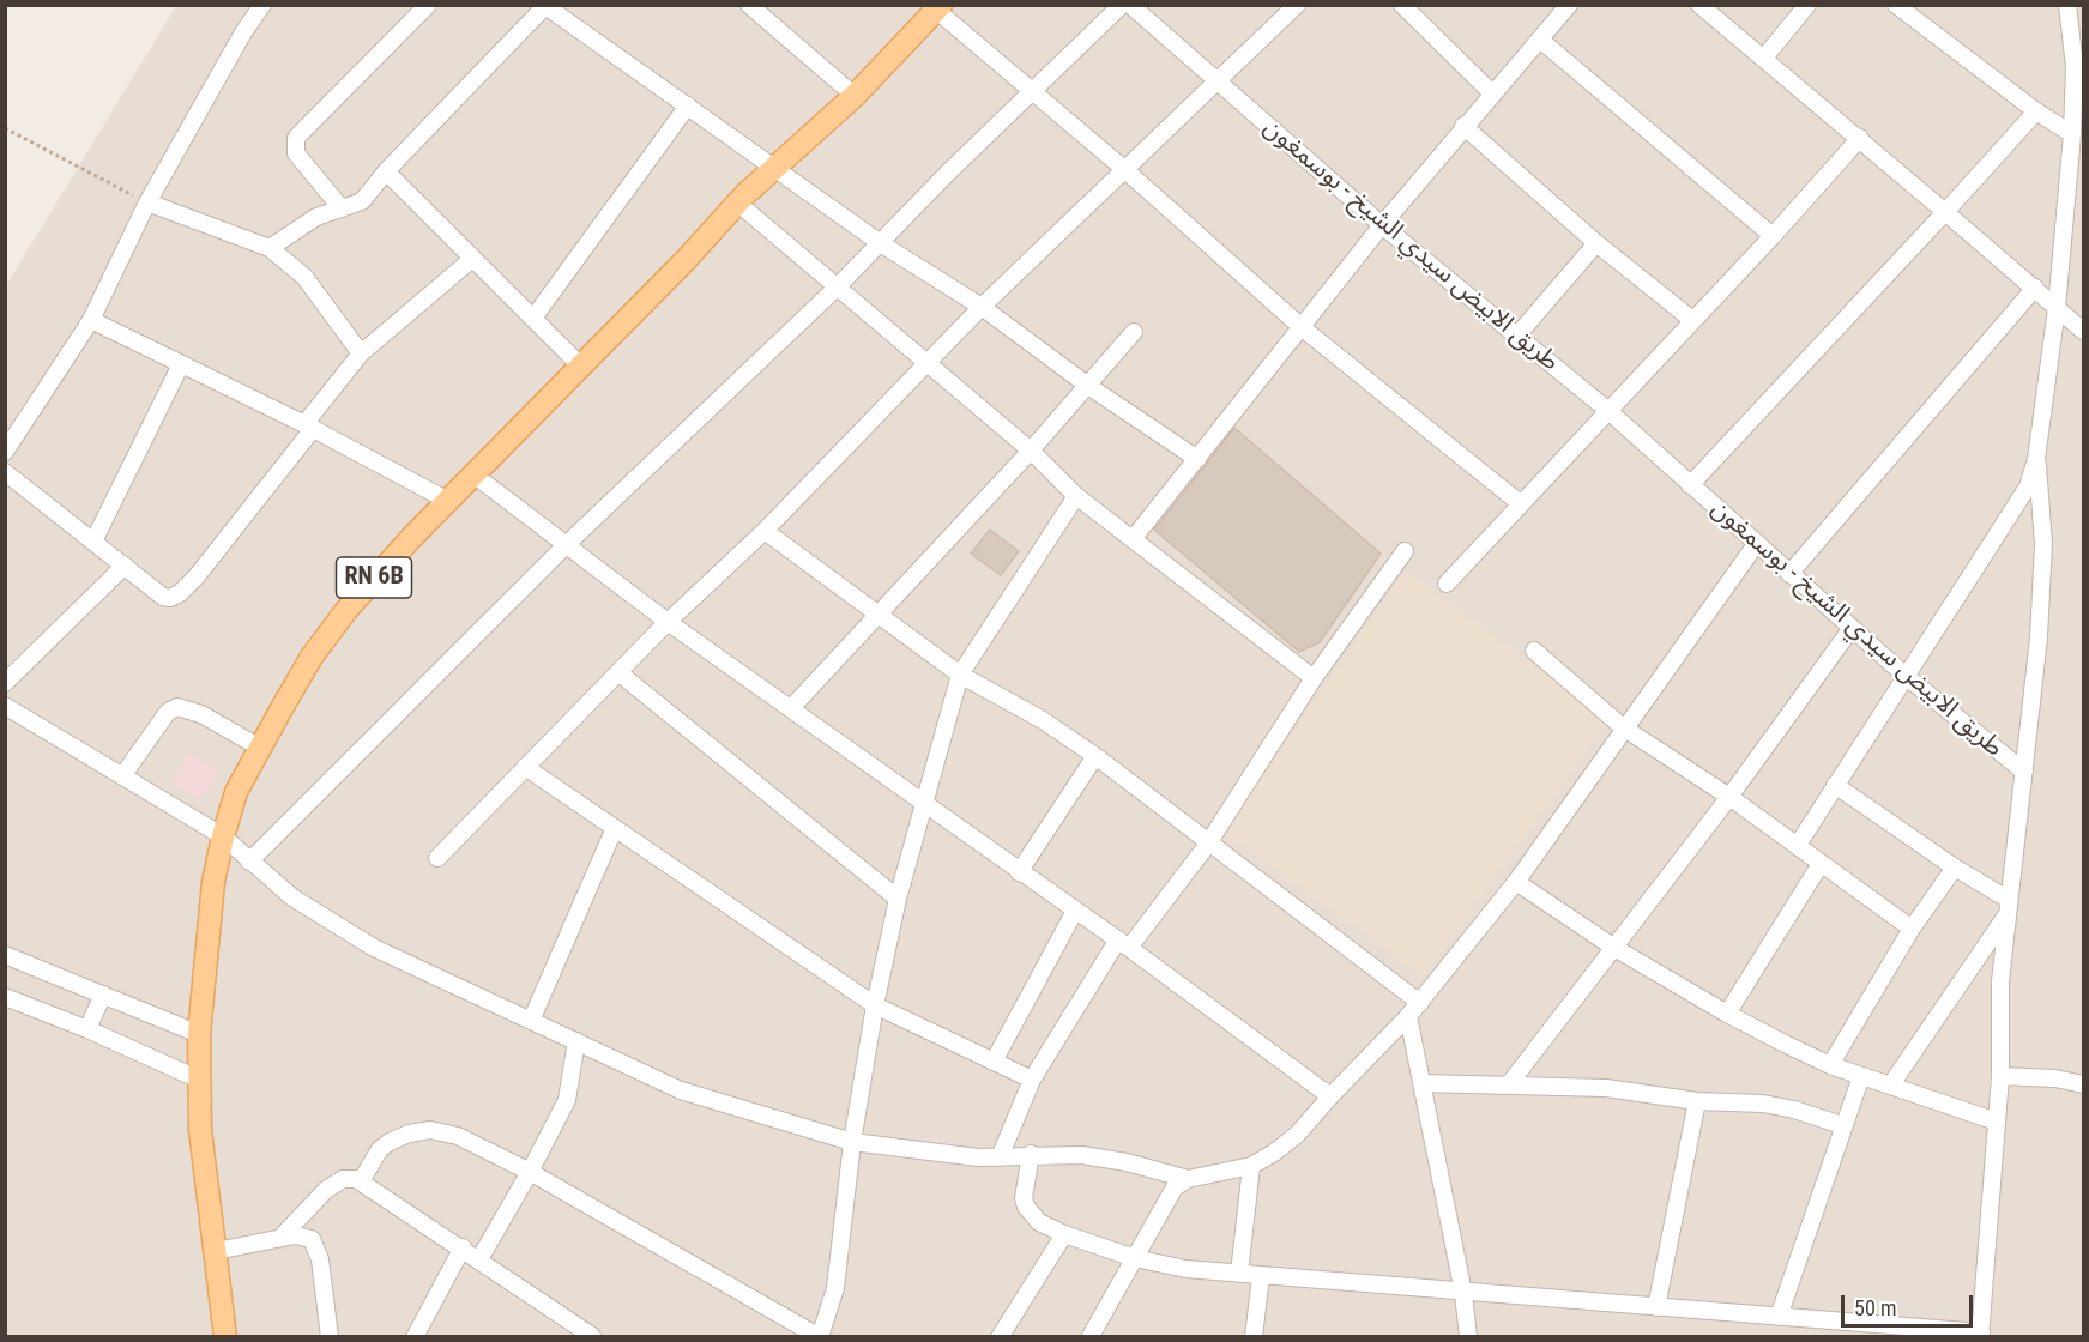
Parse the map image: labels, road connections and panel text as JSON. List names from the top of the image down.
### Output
{
  "streets": {
    "main road": ["RN 6B"],
    "street": ["طريق الابيض سيدي الشيخ - بوسمغون"]
  },
  "scale_bar": "50 m"
}
